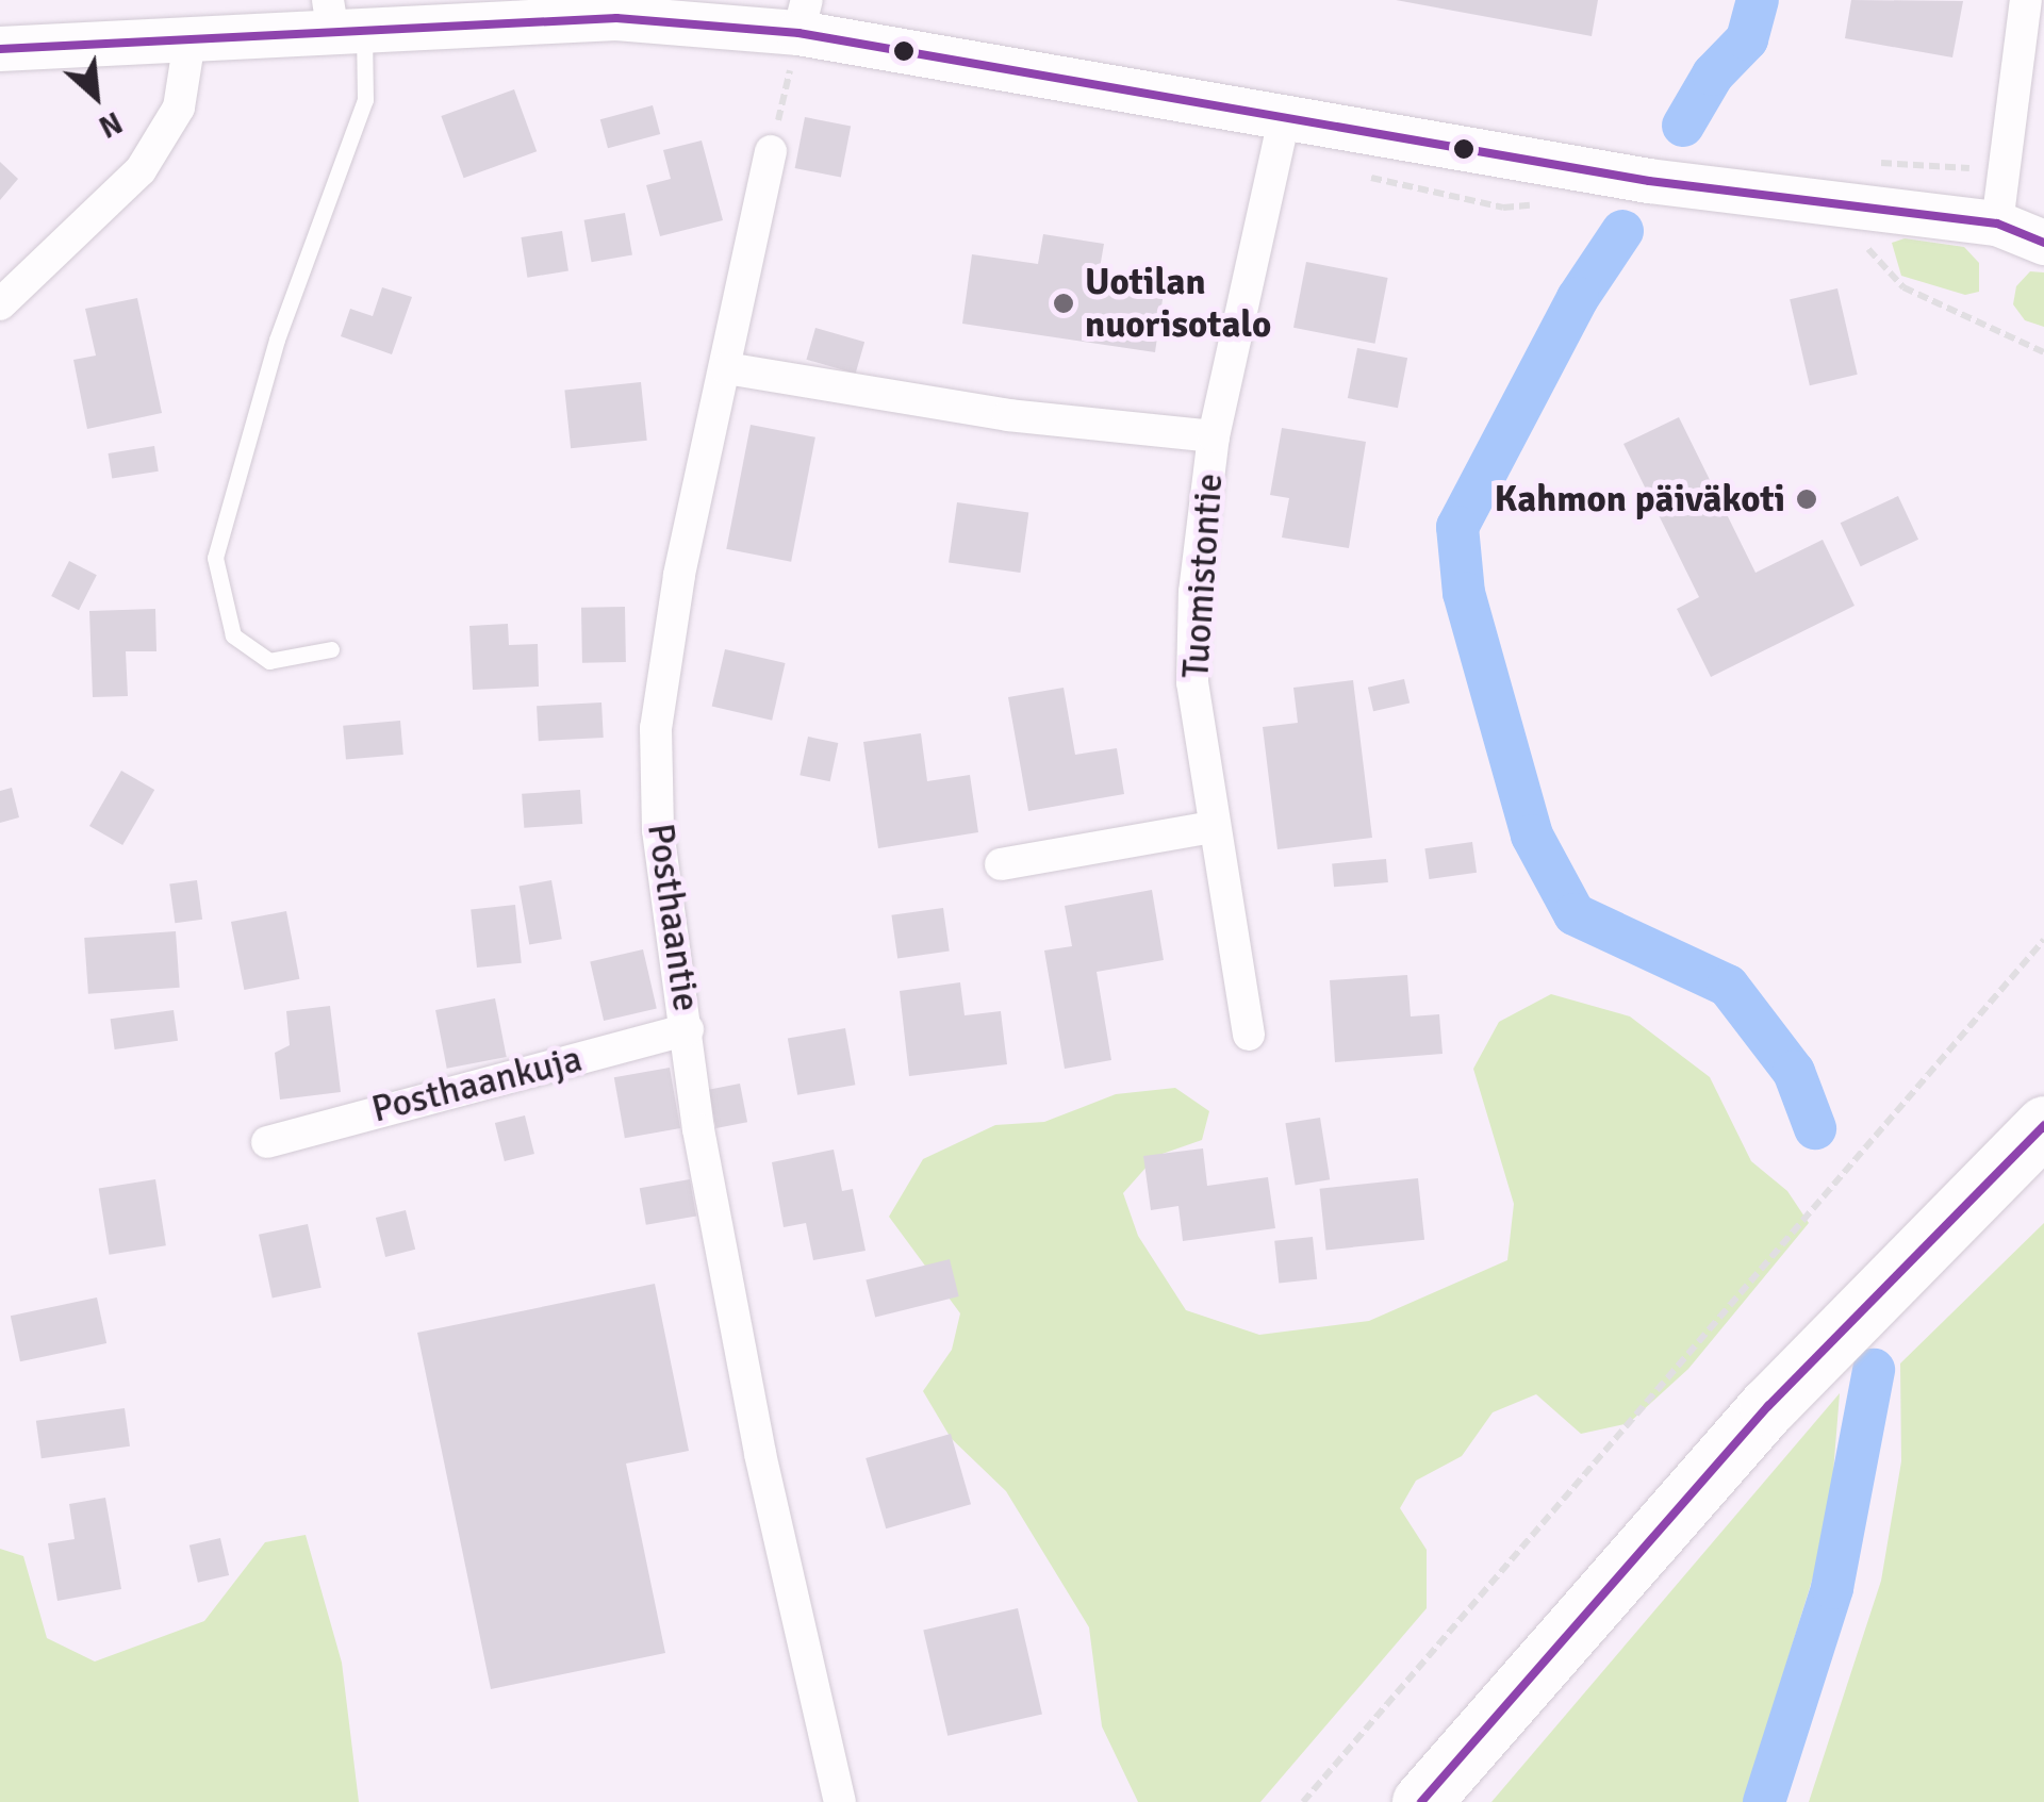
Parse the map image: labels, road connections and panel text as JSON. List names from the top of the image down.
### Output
{
  "streets": {
    "street": ["Tuomistontie", "Posthaantie", "Posthaankuja"]
  },
  "crossings": [
    ["Posthaantie", "Posthaankuja"]
  ],
  "places": ["Uotilan nuorisotalo", "Kahmon päiväkoti"],
  "north": "bottom right"
}
